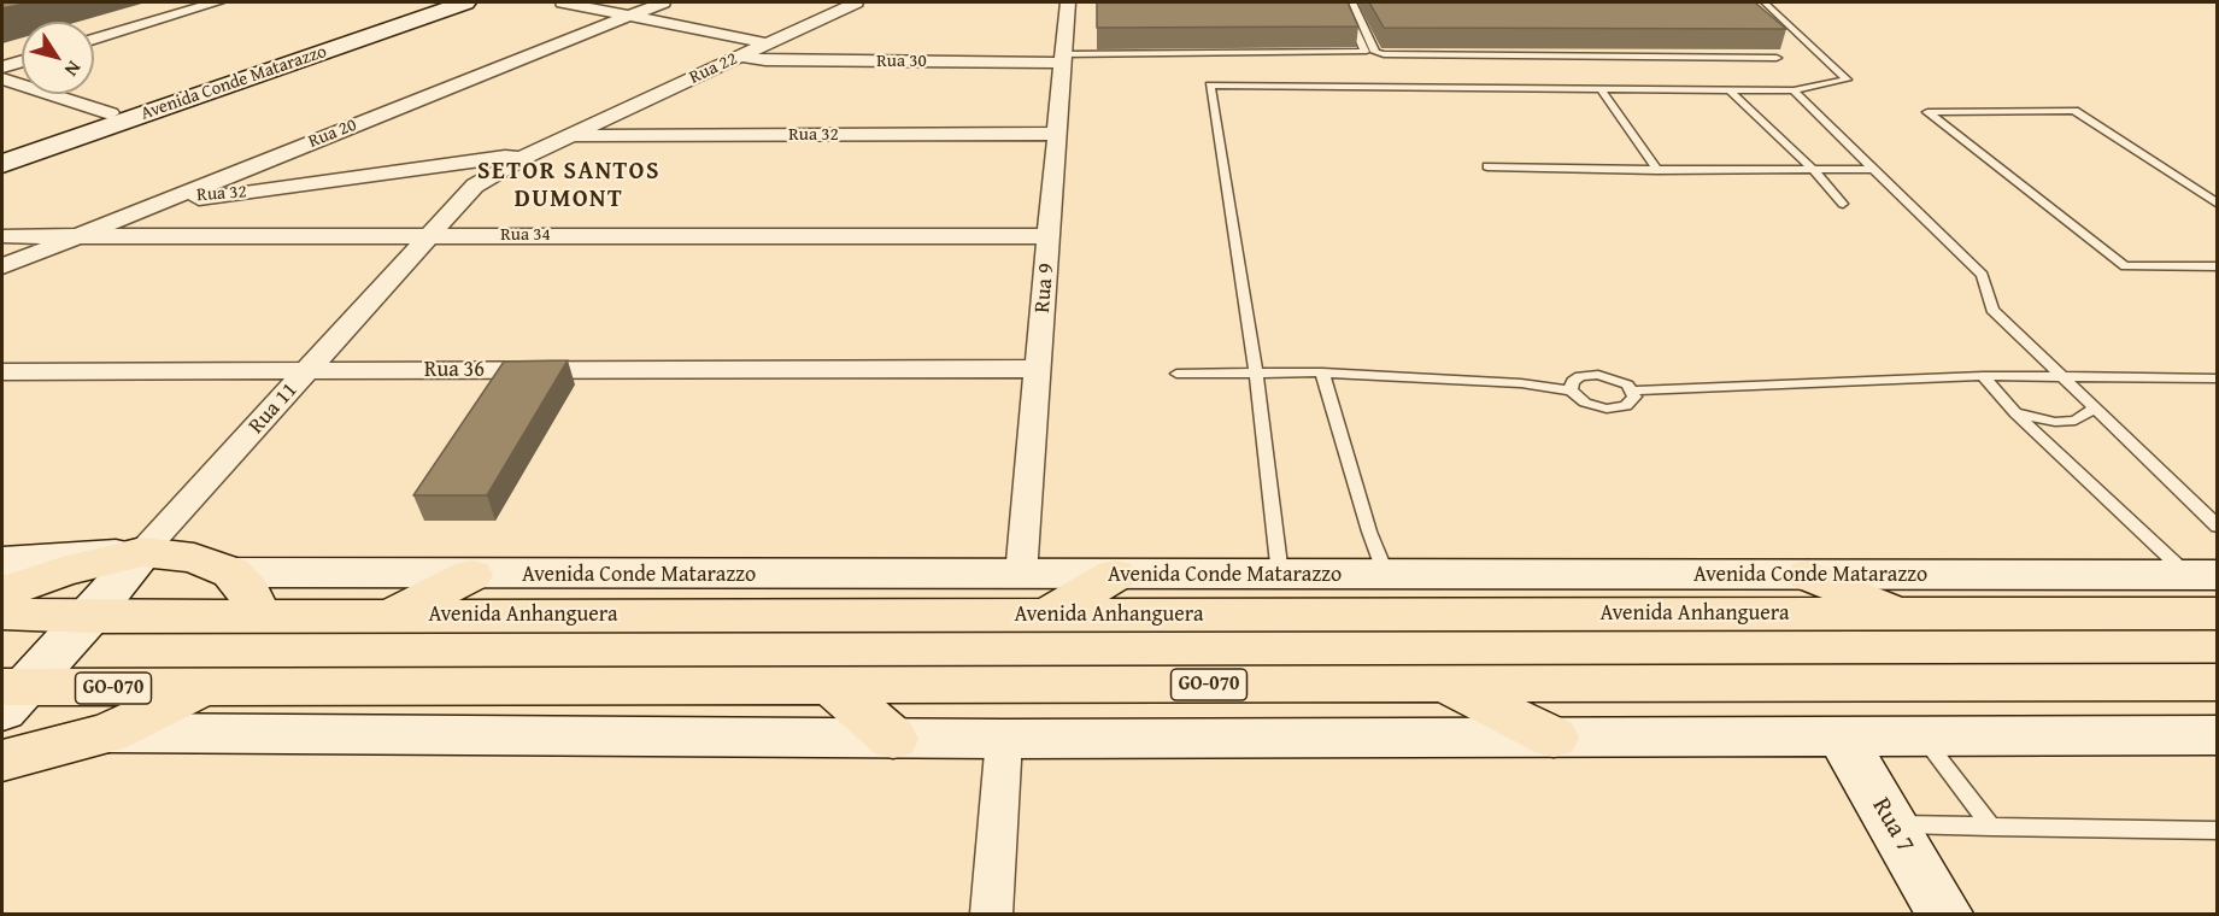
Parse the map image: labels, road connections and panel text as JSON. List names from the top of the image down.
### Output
{
  "streets": {
    "highway": ["Avenida Anhanguera", "GO-070"],
    "street": [
      "Rua 30",
      "Rua 22",
      "Avenida Conde Matarazzo",
      "Rua 20",
      "Rua 32",
      "Rua 34",
      "Rua 9",
      "Rua 36",
      "Rua 11",
      "Rua 7"
    ]
  },
  "crossings": [
    ["Rua 30", "Rua 22"],
    ["Rua 30", "Rua 9"],
    ["Rua 22", "Rua 32"],
    ["Rua 22", "Rua 11"],
    ["Avenida Conde Matarazzo", "Rua 9"],
    ["Rua 20", "Rua 32"],
    ["Rua 20", "Rua 34"],
    ["Rua 32", "Rua 9"],
    ["Rua 32", "Rua 11"],
    ["Rua 34", "Rua 9"],
    ["Rua 34", "Rua 11"],
    ["Rua 9", "Rua 36"],
    ["Rua 36", "Rua 11"],
    ["Rua 11", "Avenida Anhanguera"],
    ["Rua 11", "GO-070"]
  ],
  "districts": ["SETOR SANTOS DUMONT"],
  "north": "bottom right"
}
